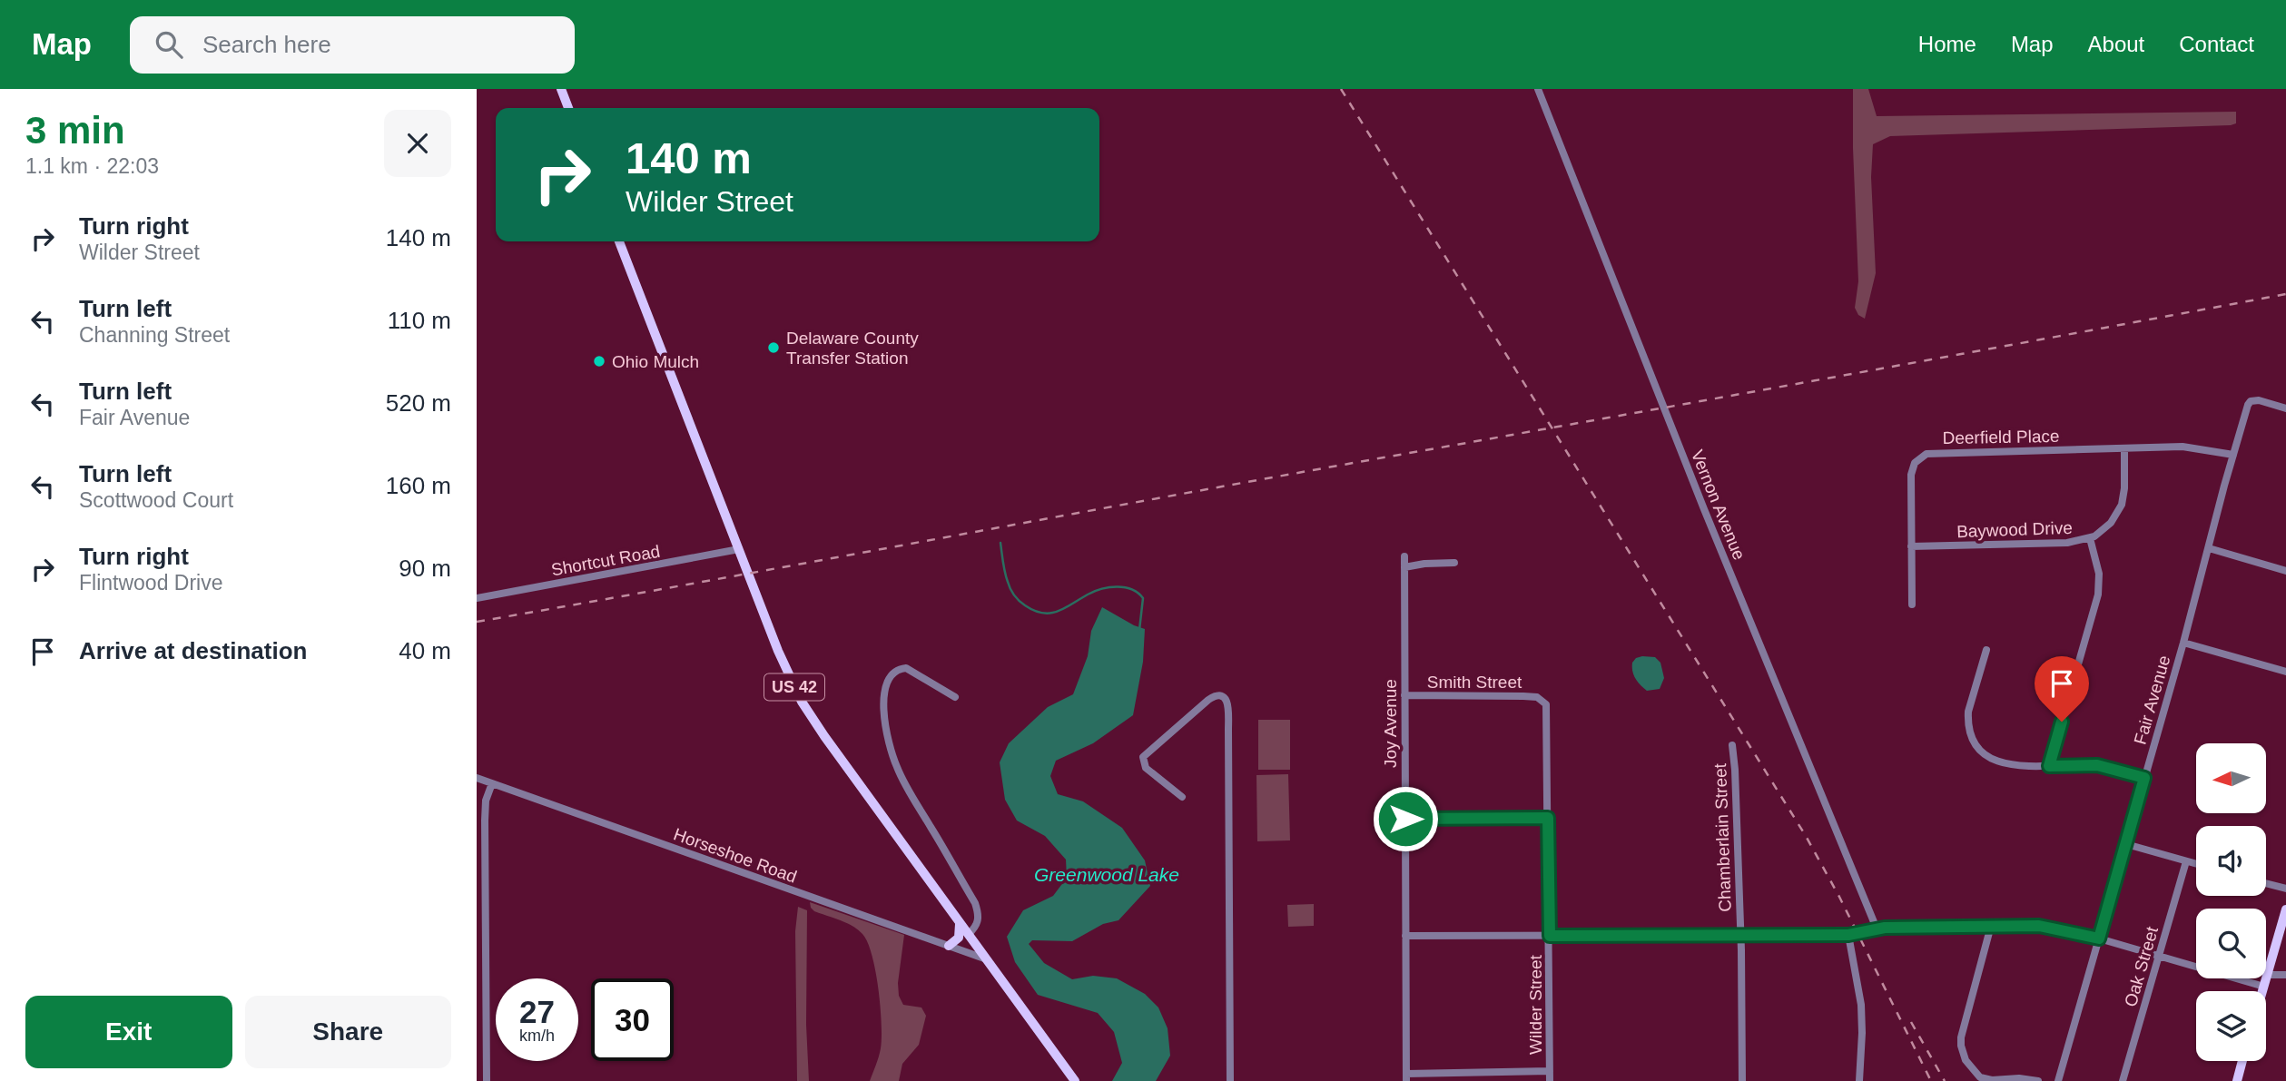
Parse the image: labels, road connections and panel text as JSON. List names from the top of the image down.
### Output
{
  "streets": {
    "main road": ["US 42"],
    "street": [
      "Deerfield Place",
      "Vernon Avenue",
      "Baywood Drive",
      "Shortcut Road",
      "Smith Street",
      "Fair Avenue",
      "Joy Avenue",
      "Chamberlain Street",
      "Horseshoe Road",
      "Oak Street",
      "Wilder Street"
    ]
  },
  "crossings": [
    ["Deerfield Place", "Baywood Drive"],
    ["Deerfield Place", "Fair Avenue"],
    ["Shortcut Road", "US 42"],
    ["Smith Street", "Joy Avenue"],
    ["Smith Street", "Wilder Street"],
    ["US 42", "Horseshoe Road"]
  ],
  "water": ["Greenwood Lake"],
  "places": ["Delaware County Transfer Station", "Ohio Mulch"],
  "north": "left",
  "page": {
    "header": "Map",
    "search": "Search here",
    "nav": [
      "Home",
      "Map",
      "About",
      "Contact"
    ],
    "heading": ["3 min", "1.1 km · 22:03"],
    "turn": ["140 m", "Wilder Street"],
    "list": [
      {
        "name": "Turn right",
        "note": "Wilder Street",
        "value": "140 m"
      },
      {
        "name": "Turn left",
        "note": "Channing Street",
        "value": "110 m"
      },
      {
        "name": "Turn left",
        "note": "Fair Avenue",
        "value": "520 m"
      },
      {
        "name": "Turn left",
        "note": "Scottwood Court",
        "value": "160 m"
      },
      {
        "name": "Turn right",
        "note": "Flintwood Drive",
        "value": "90 m"
      },
      {
        "name": "Arrive at destination",
        "value": "40 m"
      }
    ],
    "speed": "27 km/h",
    "limit": "30",
    "buttons": ["Exit", "Share"]
  }
}
